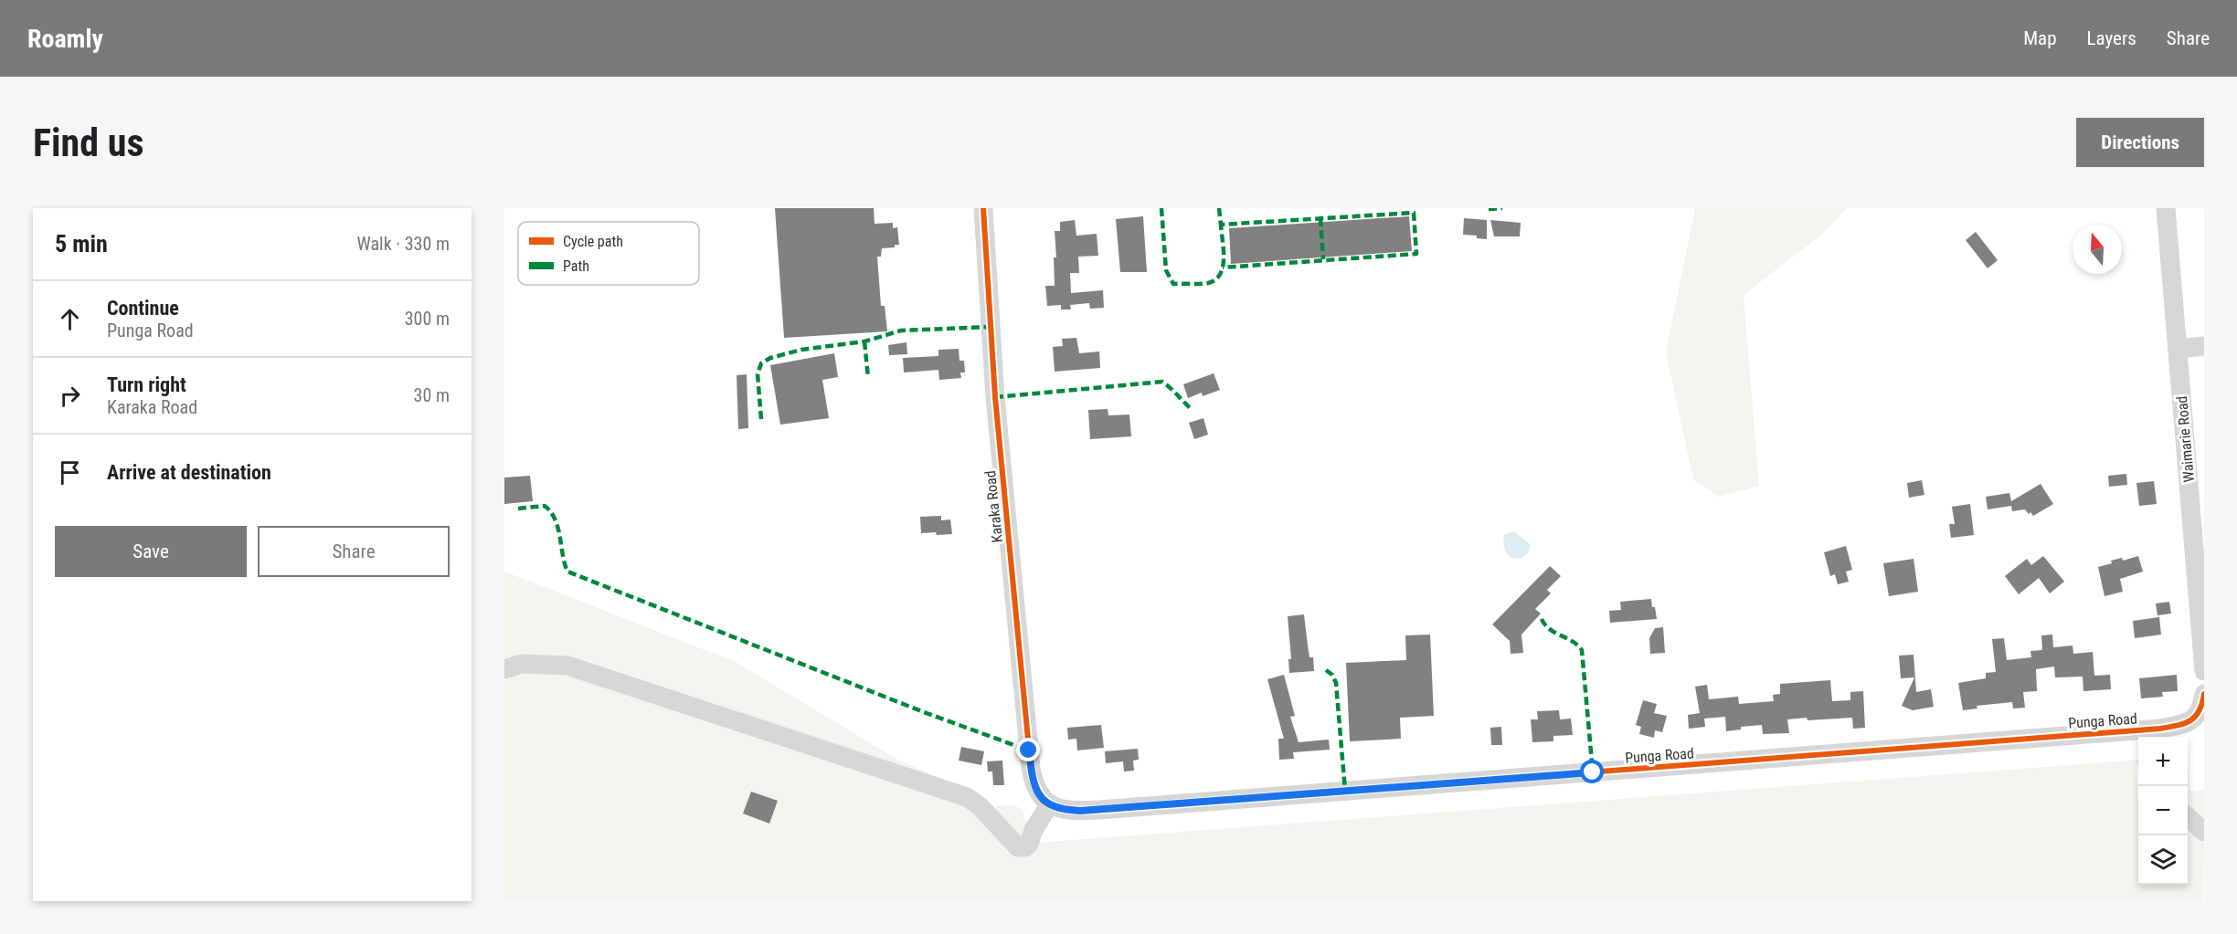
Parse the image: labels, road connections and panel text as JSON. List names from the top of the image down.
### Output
{
  "streets": {
    "street": ["Waimarie Road", "Karaka Road", "Punga Road"]
  },
  "crossings": [
    ["Karaka Road", "Punga Road"]
  ],
  "legend": ["Cycle path", "Path"],
  "north": "top",
  "page": {
    "header": "Roamly",
    "nav": ["Map", "Layers", "Share"],
    "buttons": [
      "Directions",
      ["Save", "Share"]
    ],
    "title": "Find us",
    "heading": ["5 min", "Walk · 330 m"],
    "list": [
      ["Continue", "Punga Road", "300 m"],
      ["Turn right", "Karaka Road", "30 m"],
      "Arrive at destination"
    ],
    "map_buttons": ["+", "−"]
  }
}
